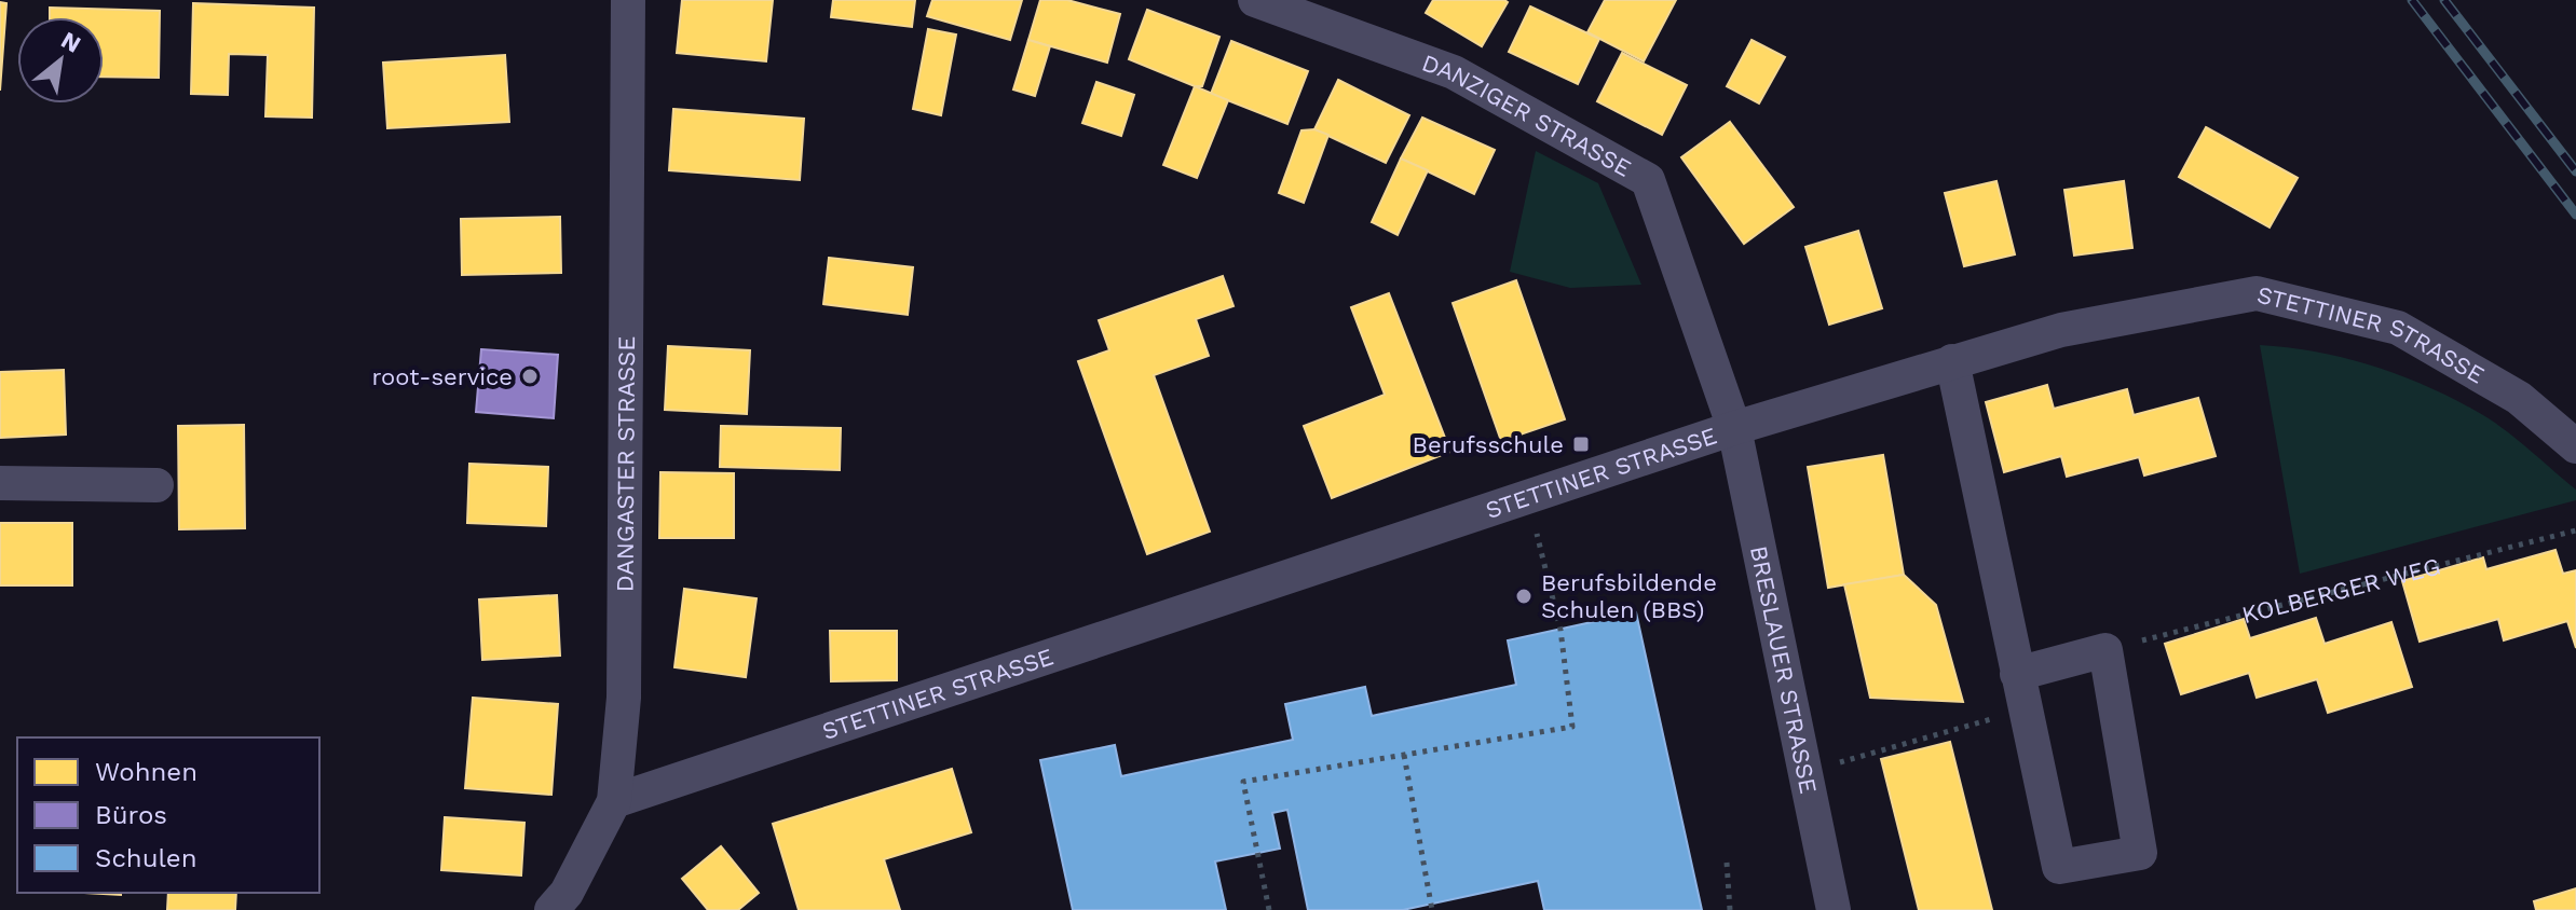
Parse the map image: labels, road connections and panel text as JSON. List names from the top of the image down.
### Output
{
  "streets": {
    "street": [
      "DANZIGER STRASSE",
      "STETTINER STRASSE",
      "DANGASTER STRASSE",
      "BRESLAUER STRASSE"
    ],
    "path": ["KOLBERGER WEG"]
  },
  "crossings": [
    ["DANZIGER STRASSE", "STETTINER STRASSE"],
    ["DANZIGER STRASSE", "BRESLAUER STRASSE"],
    ["STETTINER STRASSE", "DANGASTER STRASSE"],
    ["STETTINER STRASSE", "BRESLAUER STRASSE"]
  ],
  "places": {
    "other": ["root-service", "Berufsbildende Schulen (BBS)"],
    "transit": ["Berufsschule"]
  },
  "legend": ["Wohnen", "Büros", "Schulen"],
  "north": "top right"
}
